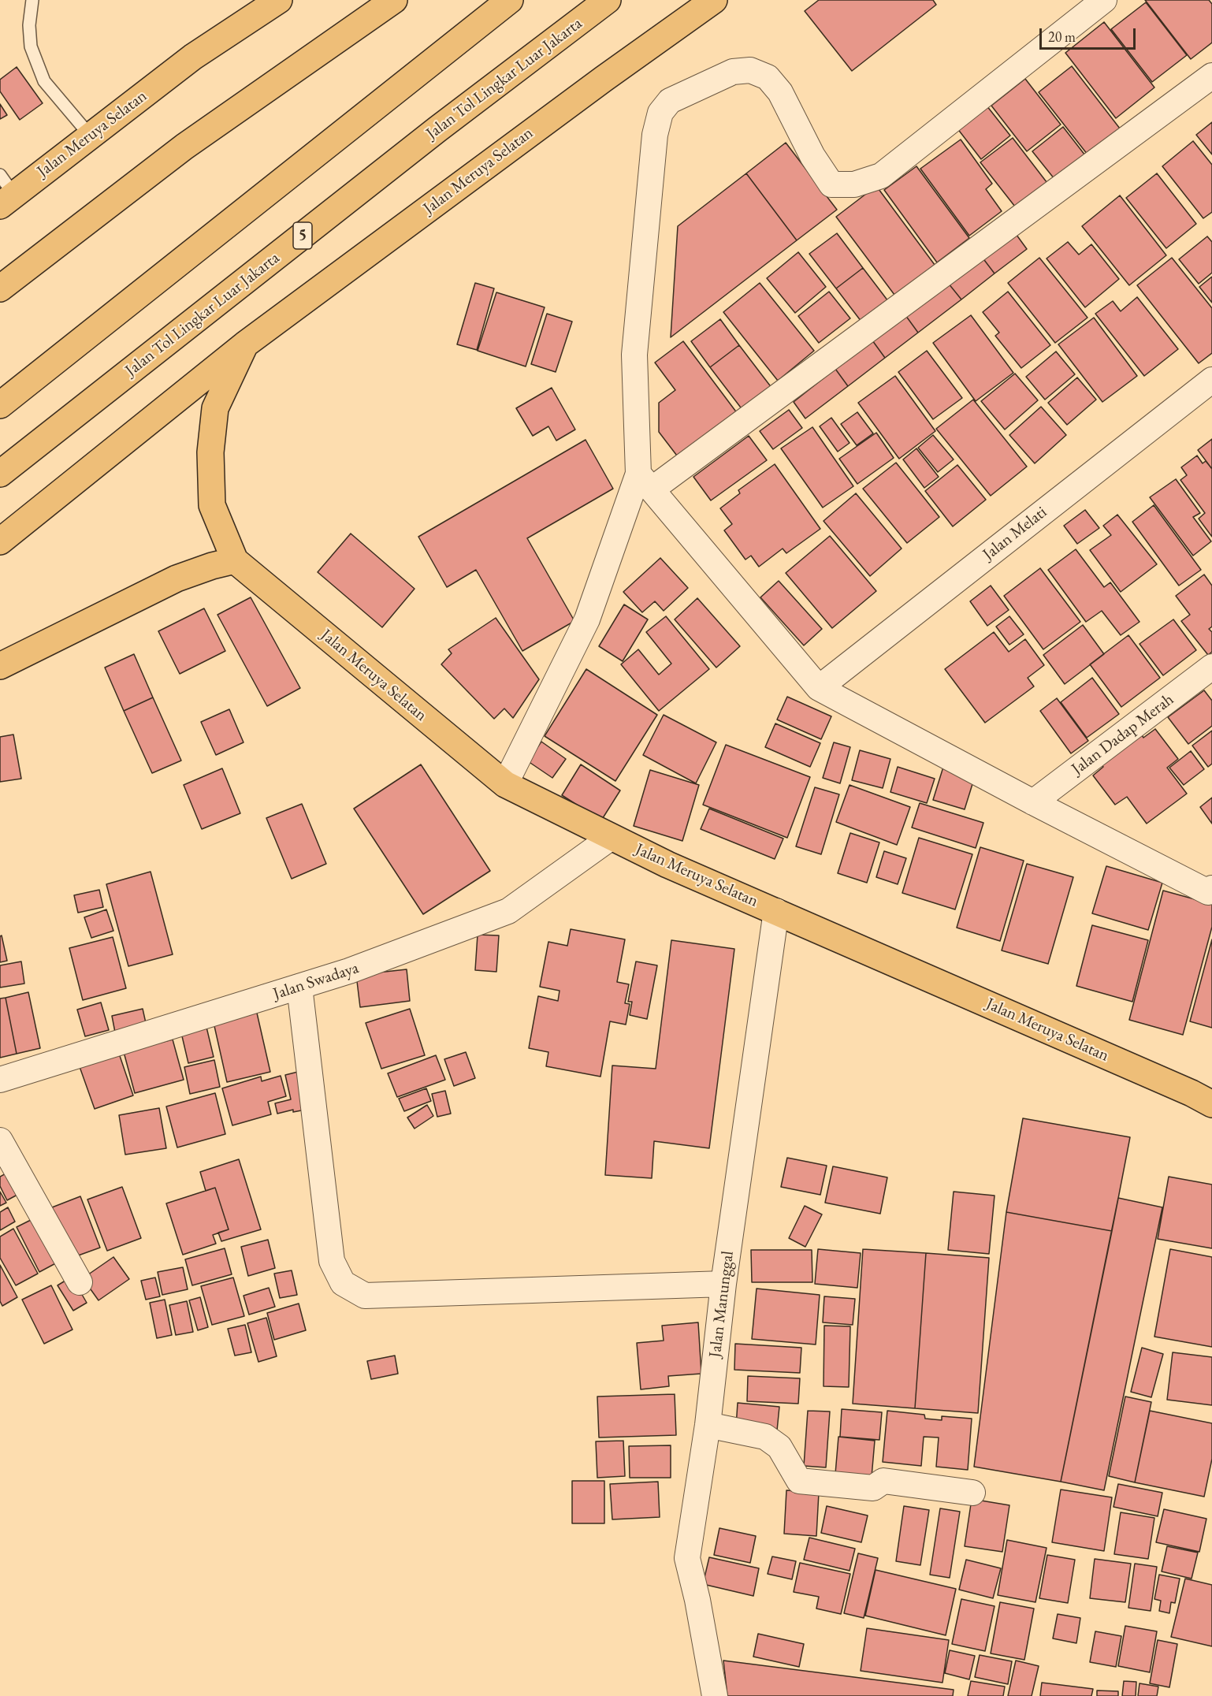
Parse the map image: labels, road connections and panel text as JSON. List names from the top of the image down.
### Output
{
  "streets": {
    "main road": ["Jalan Tol Lingkar Luar Jakarta", "Jalan Meruya Selatan", "5"],
    "street": [
      "Jalan Melati",
      "Jalan Dadap Merah",
      "Jalan Swadaya",
      "Jalan Manunggal"
    ]
  },
  "crossings": [
    ["Jalan Meruya Selatan", "Jalan Swadaya"],
    ["Jalan Meruya Selatan", "Jalan Manunggal"]
  ],
  "scale_bar": "20 m"
}
